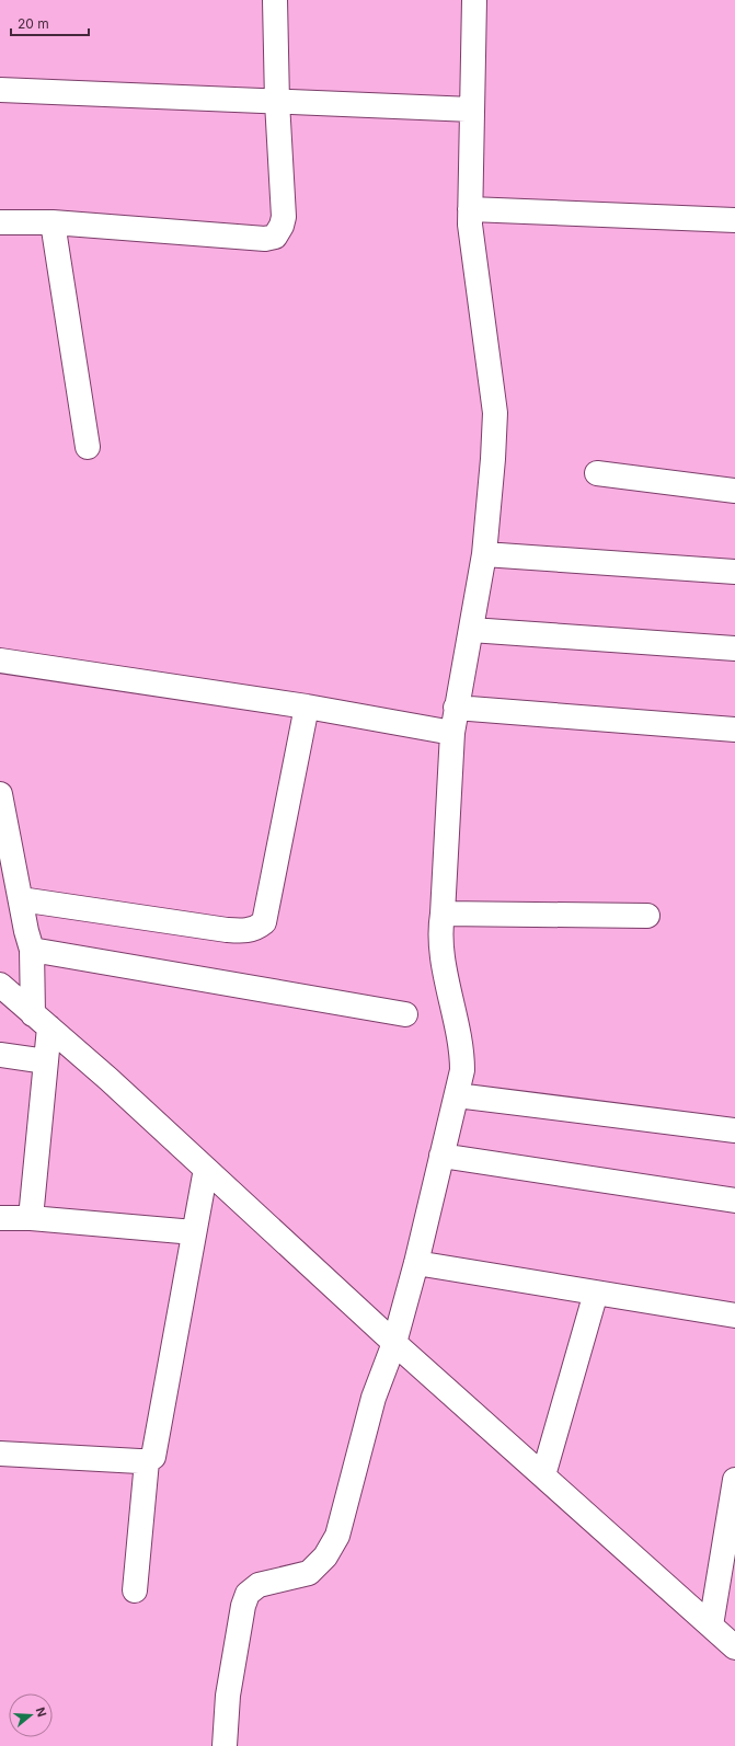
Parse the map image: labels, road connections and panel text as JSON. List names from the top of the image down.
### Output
{
  "scale_bar": "20 m",
  "north": "right"
}
